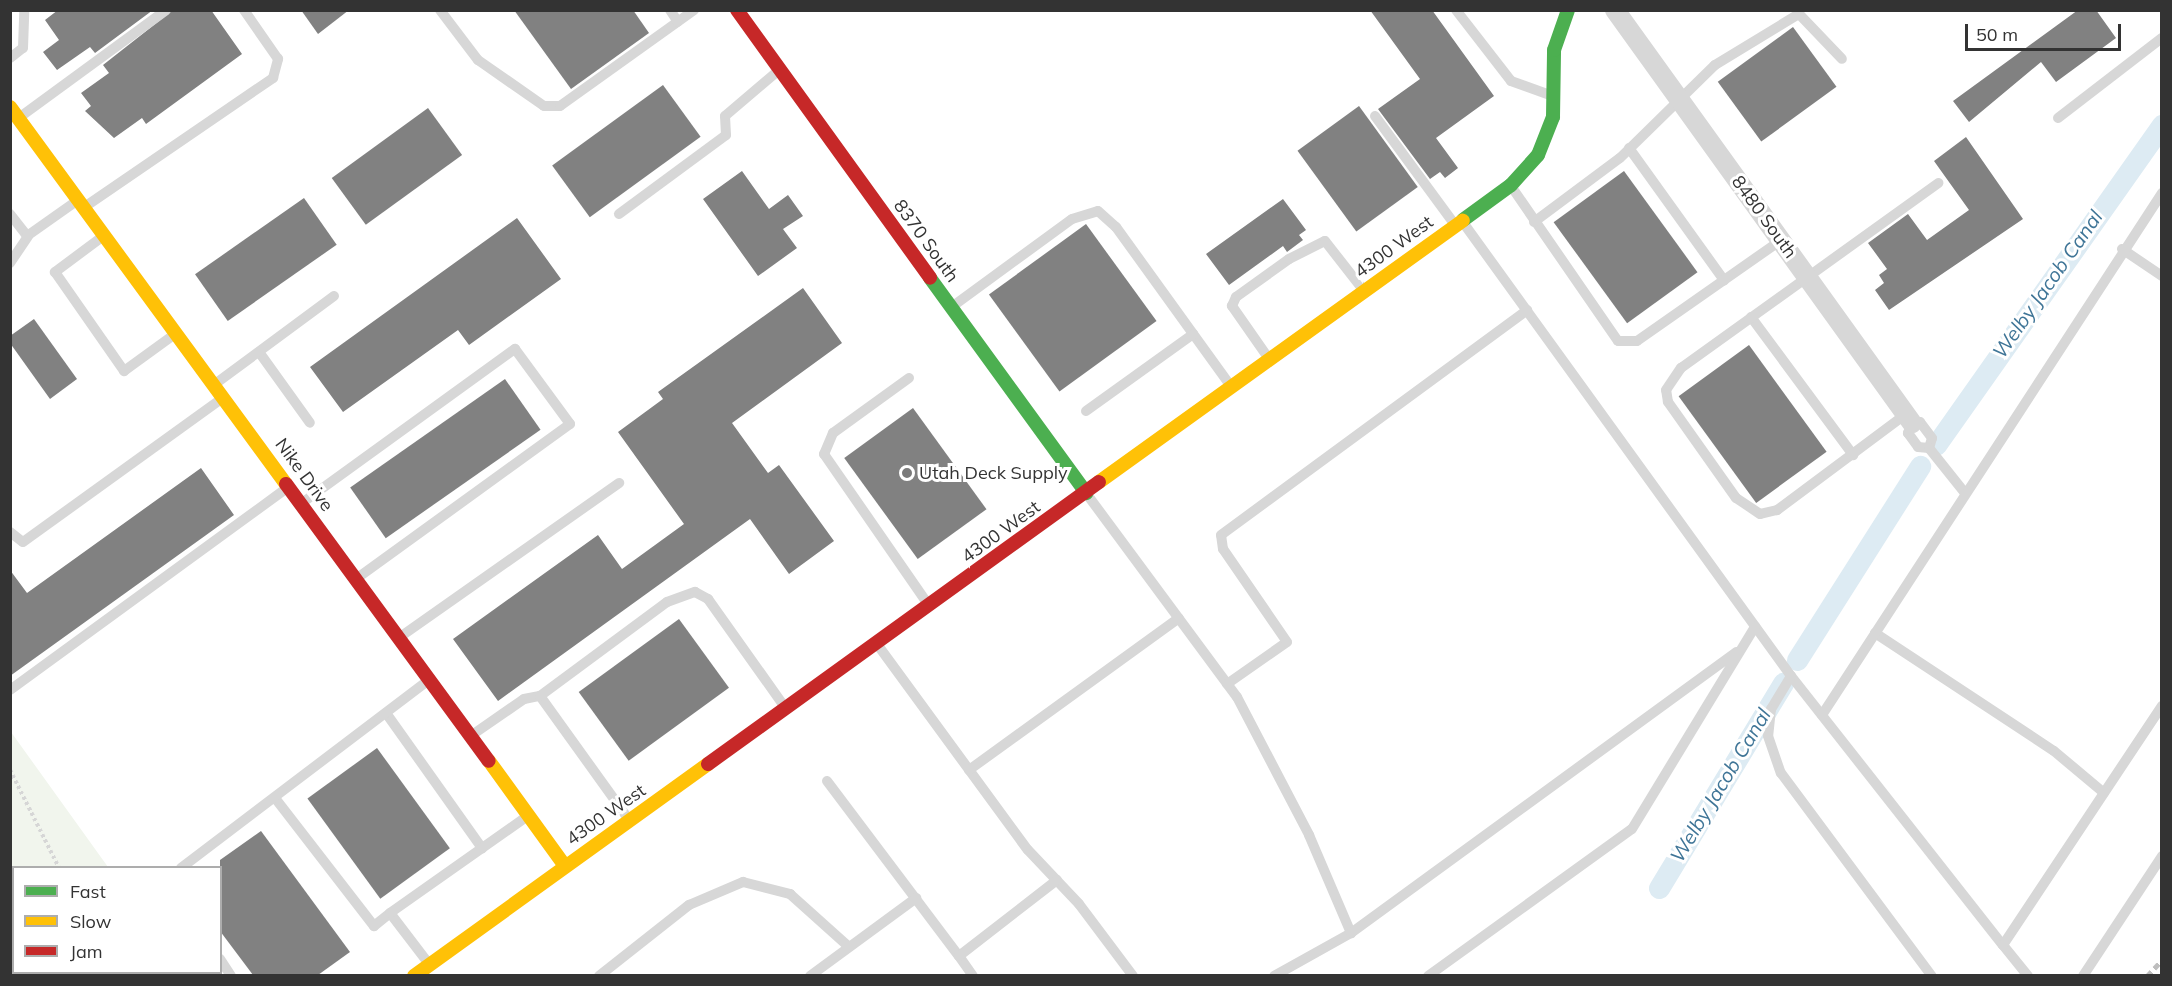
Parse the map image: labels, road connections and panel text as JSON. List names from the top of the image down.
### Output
{
  "streets": {
    "street": [
      "8480 South",
      "8370 South",
      "4300 West",
      "Nike Drive"
    ]
  },
  "crossings": [
    ["8370 South", "4300 West"],
    ["4300 West", "Nike Drive"]
  ],
  "water": ["Welby Jacob Canal"],
  "places": ["Utah Deck Supply"],
  "legend": ["Fast", "Slow", "Jam"],
  "scale_bar": "50 m"
}
